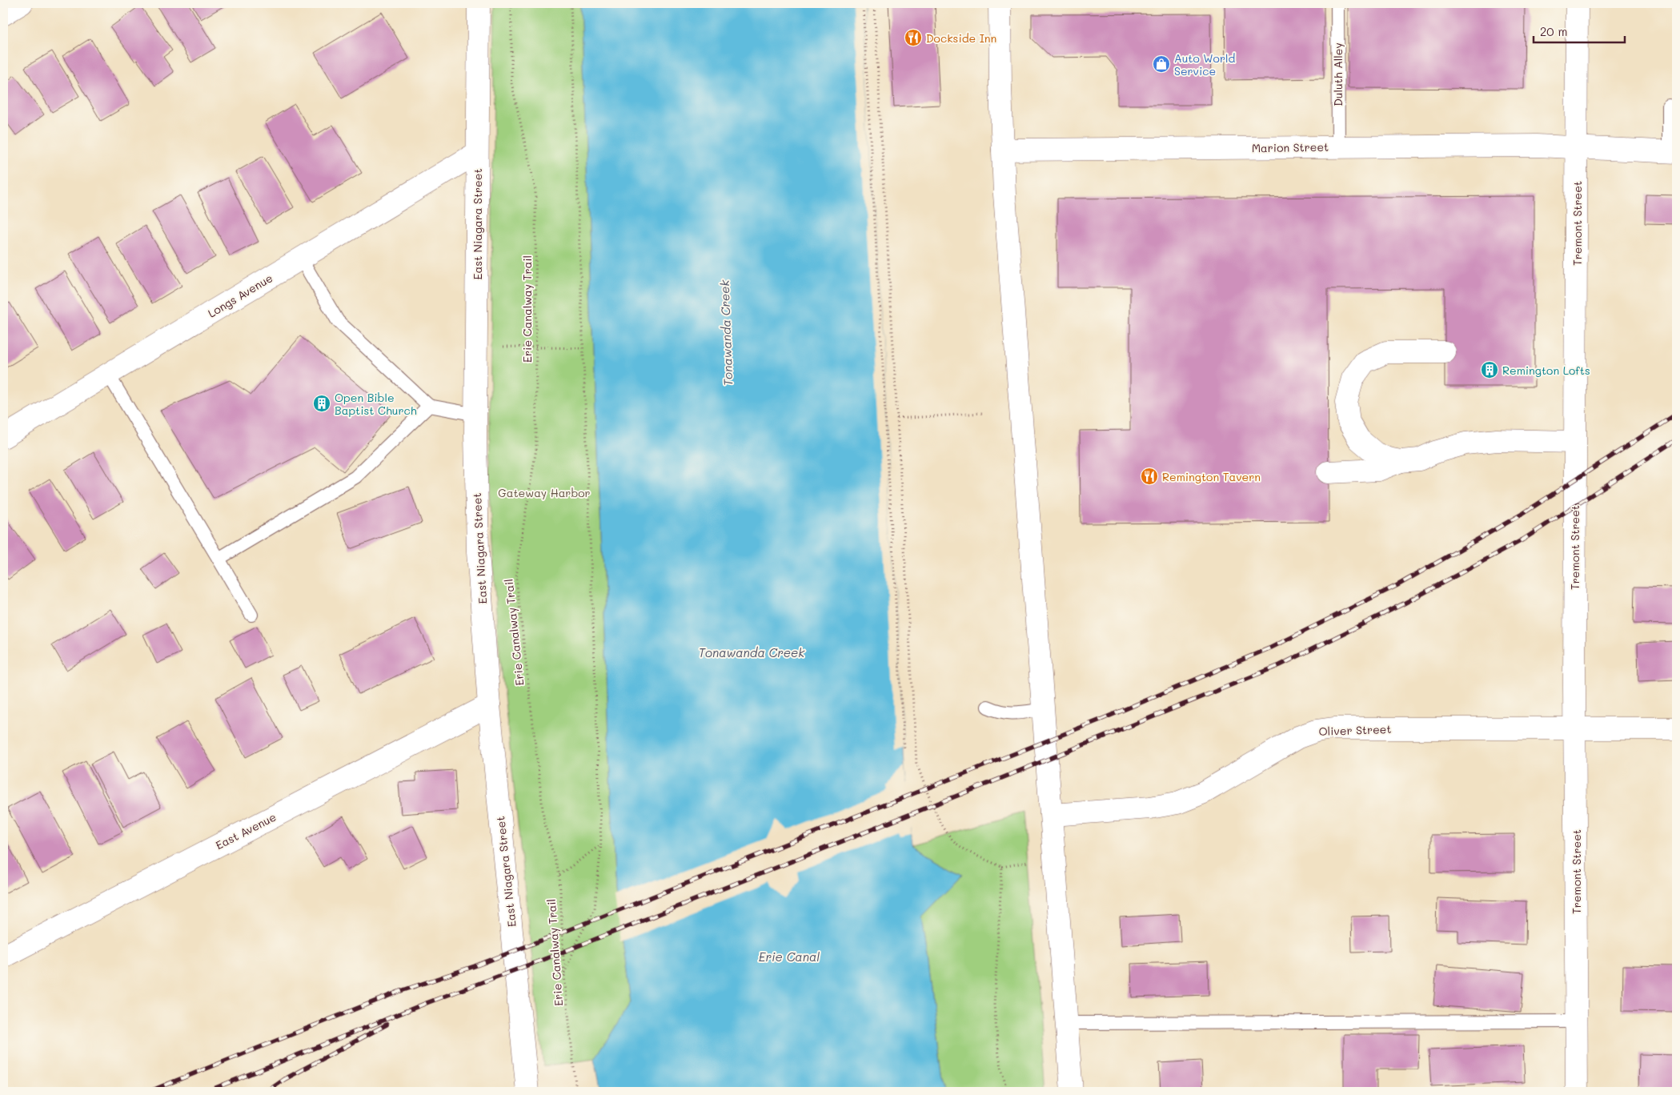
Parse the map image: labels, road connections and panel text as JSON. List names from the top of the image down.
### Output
{
  "streets": {
    "street": [
      "Marion Street",
      "Tremont Street",
      "East Niagara Street",
      "Longs Avenue",
      "Oliver Street",
      "East Avenue"
    ],
    "lane": ["Duluth Alley"],
    "path": ["Erie Canalway Trail"]
  },
  "crossings": [
    ["Duluth Alley", "Marion Street"],
    ["Marion Street", "Tremont Street"],
    ["Tremont Street", "Oliver Street"],
    ["East Niagara Street", "Longs Avenue"],
    ["East Niagara Street", "East Avenue"]
  ],
  "water": ["Tonawanda Creek", "Erie Canal"],
  "parks": ["Gateway Harbor"],
  "places": {
    "restaurant": ["Dockside Inn", "Remington Tavern"],
    "shop": ["Auto World Service"],
    "building": ["Remington Lofts", "Open Bible Baptist Church"]
  },
  "scale_bar": "20 m"
}
